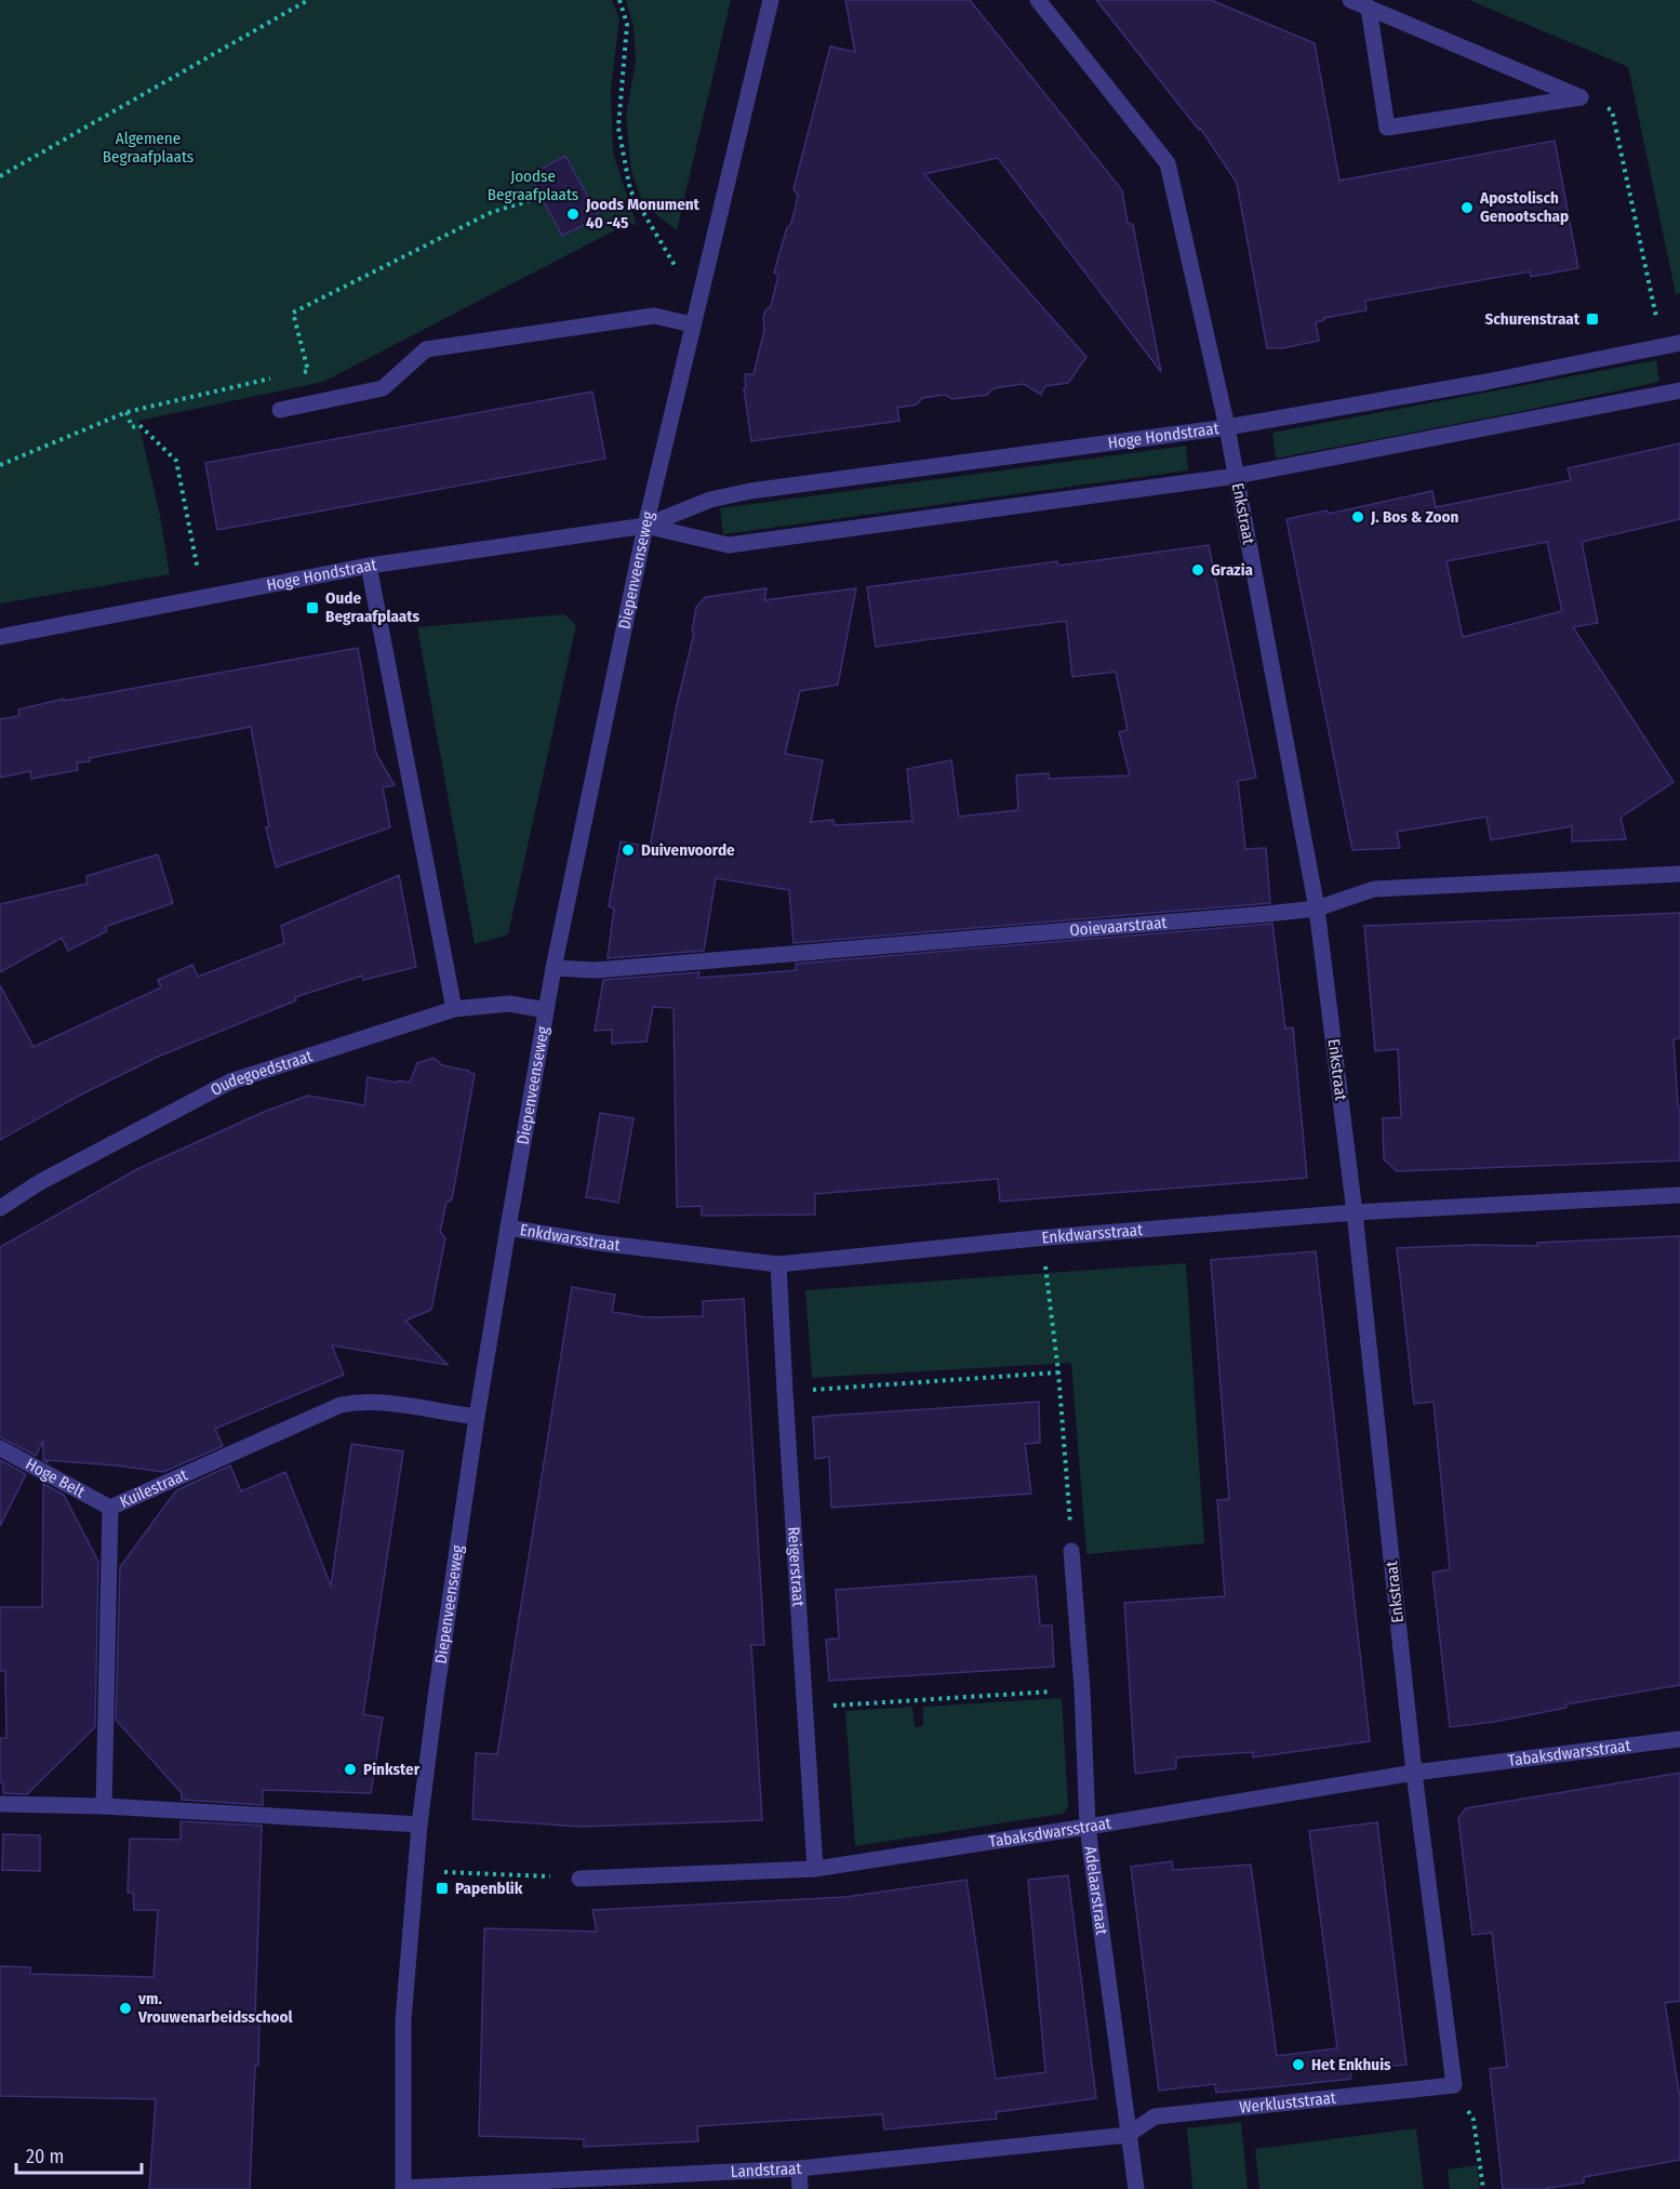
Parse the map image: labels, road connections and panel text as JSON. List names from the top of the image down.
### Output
{
  "streets": {
    "street": [
      "Hoge Hondstraat",
      "Enkstraat",
      "Diepenveenseweg",
      "Ooievaarstraat",
      "Oudegoedstraat",
      "Enkdwarsstraat",
      "Hoge Belt",
      "Kuilestraat",
      "Reigerstraat",
      "Tabaksdwarsstraat",
      "Adelaarstraat",
      "Werkluststraat",
      "Landstraat"
    ]
  },
  "crossings": [
    ["Hoge Hondstraat", "Enkstraat"],
    ["Hoge Hondstraat", "Diepenveenseweg"],
    ["Enkstraat", "Ooievaarstraat"],
    ["Enkstraat", "Enkdwarsstraat"],
    ["Enkstraat", "Tabaksdwarsstraat"],
    ["Enkstraat", "Werkluststraat"],
    ["Diepenveenseweg", "Ooievaarstraat"],
    ["Diepenveenseweg", "Oudegoedstraat"],
    ["Diepenveenseweg", "Enkdwarsstraat"],
    ["Diepenveenseweg", "Kuilestraat"],
    ["Diepenveenseweg", "Landstraat"],
    ["Enkdwarsstraat", "Reigerstraat"],
    ["Hoge Belt", "Kuilestraat"],
    ["Reigerstraat", "Tabaksdwarsstraat"],
    ["Tabaksdwarsstraat", "Adelaarstraat"],
    ["Adelaarstraat", "Werkluststraat"],
    ["Adelaarstraat", "Landstraat"],
    ["Werkluststraat", "Landstraat"]
  ],
  "parks": ["Algemene Begraafplaats", "Joodse Begraafplaats"],
  "places": {
    "other": [
      "Apostolisch Genootschap",
      "Joods Monument 40 -45",
      "J. Bos & Zoon",
      "Grazia",
      "Duivenvoorde",
      "Pinkster",
      "vm. Vrouwenarbeidsschool",
      "Het Enkhuis"
    ],
    "transit": ["Schurenstraat", "Oude Begraafplaats", "Papenblik"]
  },
  "scale_bar": "20 m"
}
